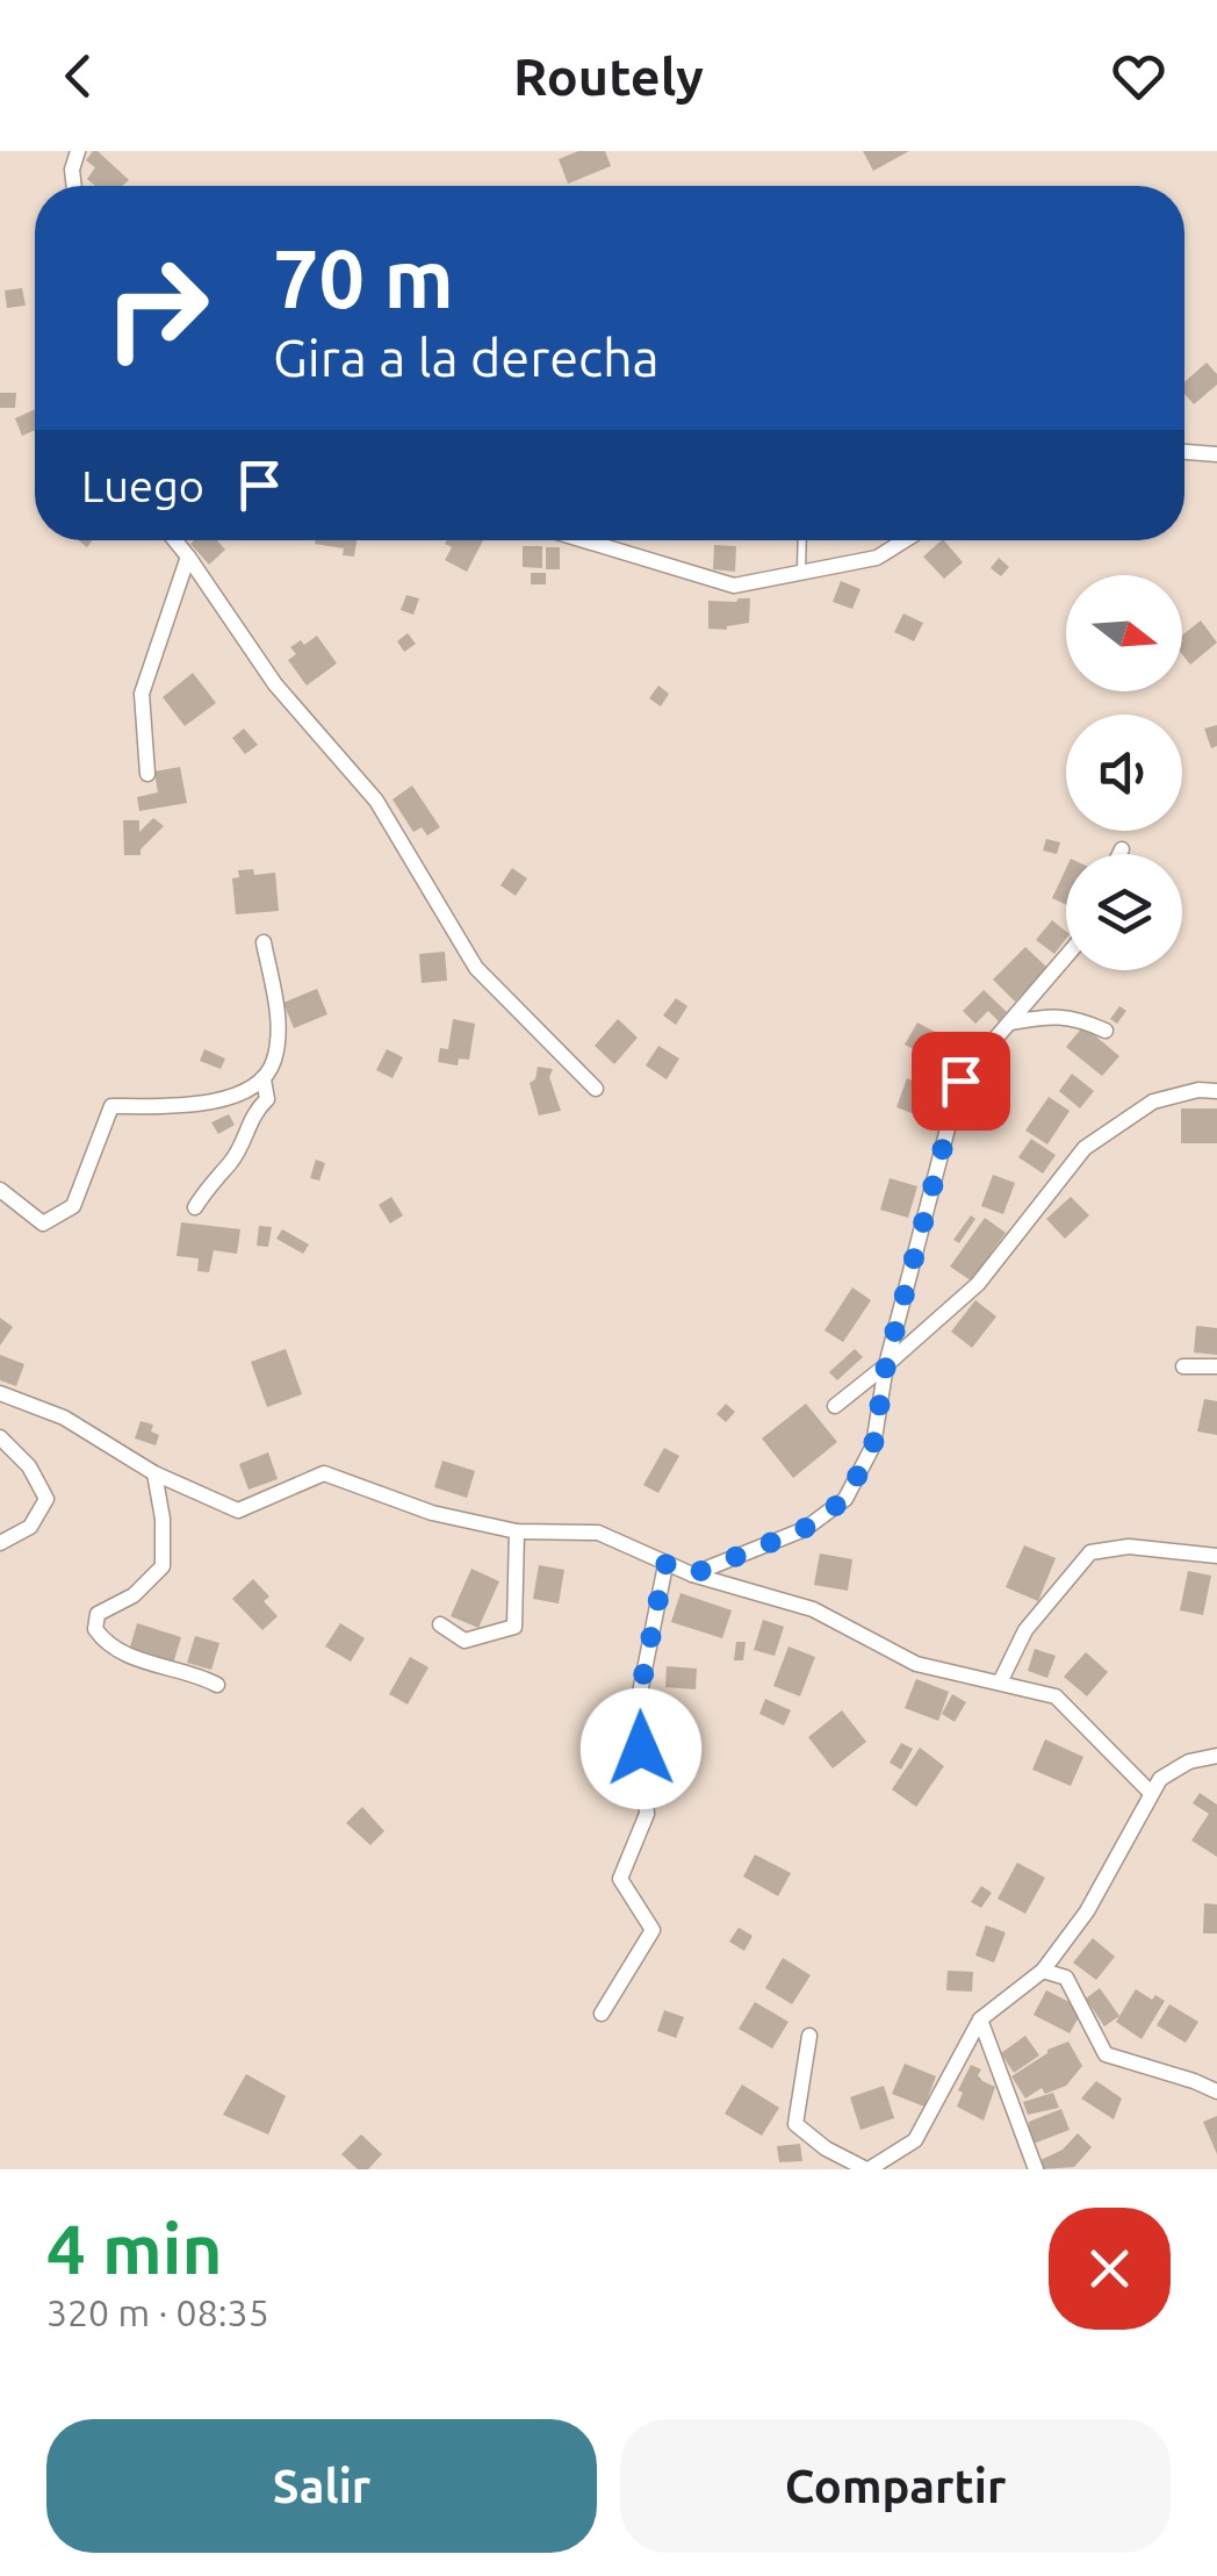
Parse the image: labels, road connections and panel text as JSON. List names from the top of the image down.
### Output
{
  "north": "right",
  "page": {
    "header": "Routely",
    "turn": ["70 m", "Gira a la derecha"],
    "then": "Luego",
    "heading": ["4 min", "320 m · 08:35"],
    "buttons": ["Salir", "Compartir"]
  }
}
